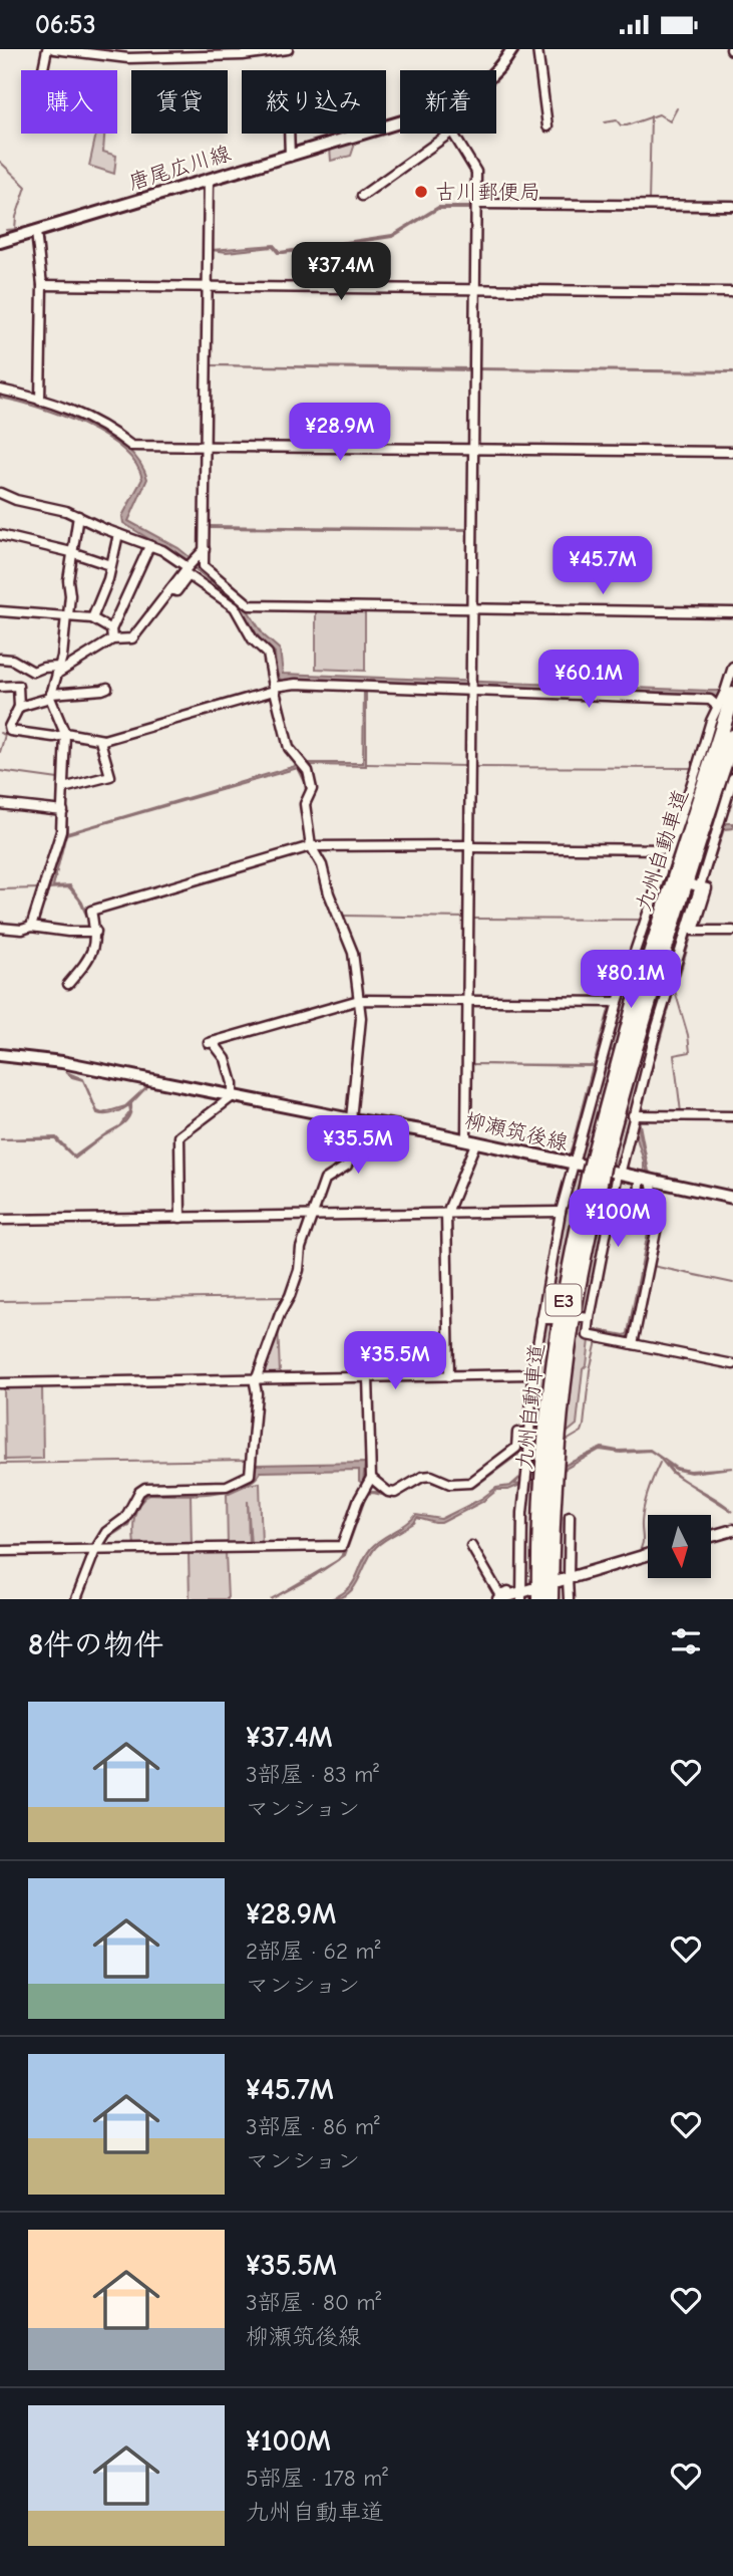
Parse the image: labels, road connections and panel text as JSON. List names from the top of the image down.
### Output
{
  "streets": {
    "highway": ["九州自動車道", "E3"],
    "main road": ["唐尾広川線", "柳瀬筑後線"]
  },
  "places": ["古川郵便局"],
  "north": "bottom",
  "page": {
    "status": "06:53",
    "chip": [
      "購入",
      "賃貸",
      "絞り込み",
      "新着"
    ],
    "price": [
      "¥37.4M",
      "¥28.9M",
      "¥45.7M",
      "¥60.1M",
      "¥80.1M",
      "¥35.5M",
      "¥100M",
      "¥35.5M"
    ],
    "heading": "8件の物件",
    "list": [
      {
        "name": "¥37.4M",
        "note": "3部屋 · 83 m² · マンション"
      },
      {
        "name": "¥28.9M",
        "note": "2部屋 · 62 m² · マンション"
      },
      {
        "name": "¥45.7M",
        "note": "3部屋 · 86 m² · マンション"
      },
      {
        "name": "¥35.5M",
        "note": "3部屋 · 80 m² · 柳瀬筑後線"
      },
      {
        "name": "¥100M",
        "note": "5部屋 · 178 m² · 九州自動車道"
      }
    ]
  }
}
